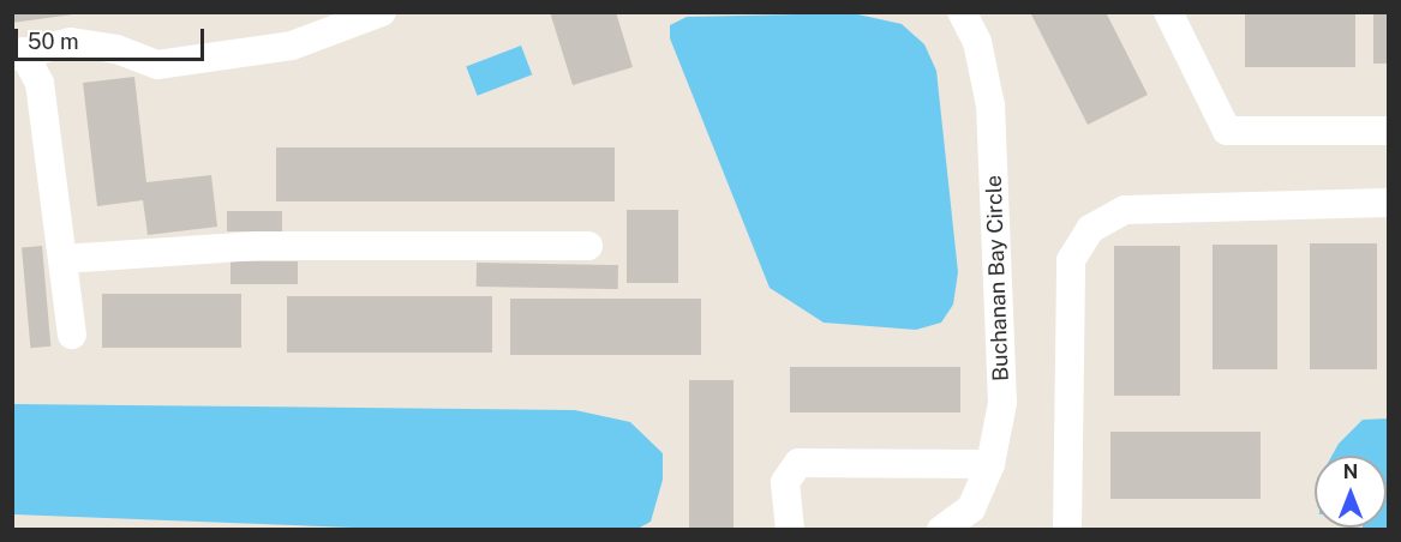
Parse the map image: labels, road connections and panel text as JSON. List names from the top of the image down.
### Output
{
  "streets": {
    "street": ["Buchanan Bay Circle"]
  },
  "scale_bar": "50 m",
  "north": "top"
}
